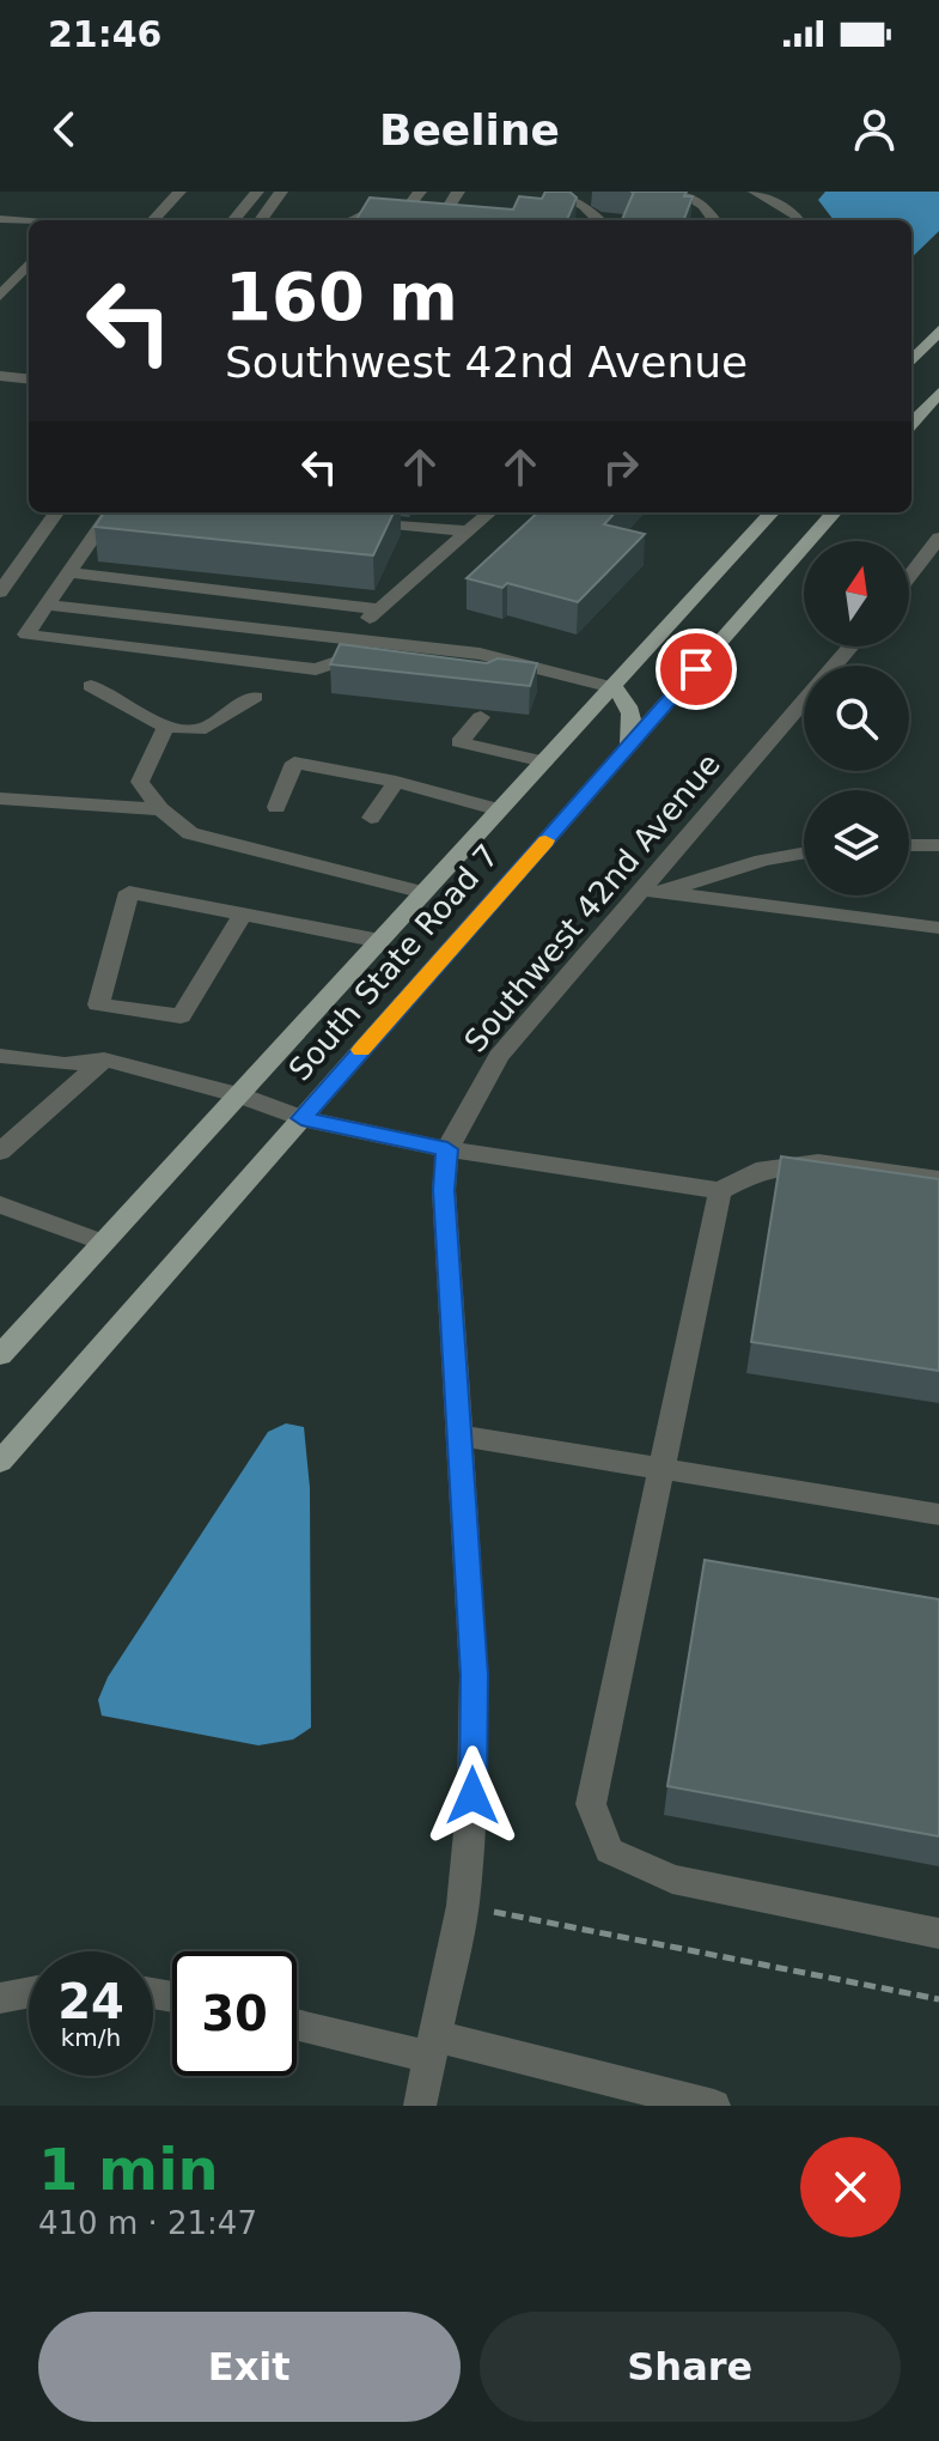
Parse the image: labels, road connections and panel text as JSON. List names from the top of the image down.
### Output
{
  "streets": {
    "main road": ["South State Road 7"],
    "street": ["Southwest 42nd Avenue"]
  },
  "north": "top",
  "page": {
    "status": "21:46",
    "header": "Beeline",
    "turn": ["160 m", "Southwest 42nd Avenue"],
    "speed": "24 km/h",
    "limit": "30",
    "heading": ["1 min", "410 m · 21:47"],
    "buttons": ["Exit", "Share"]
  }
}
